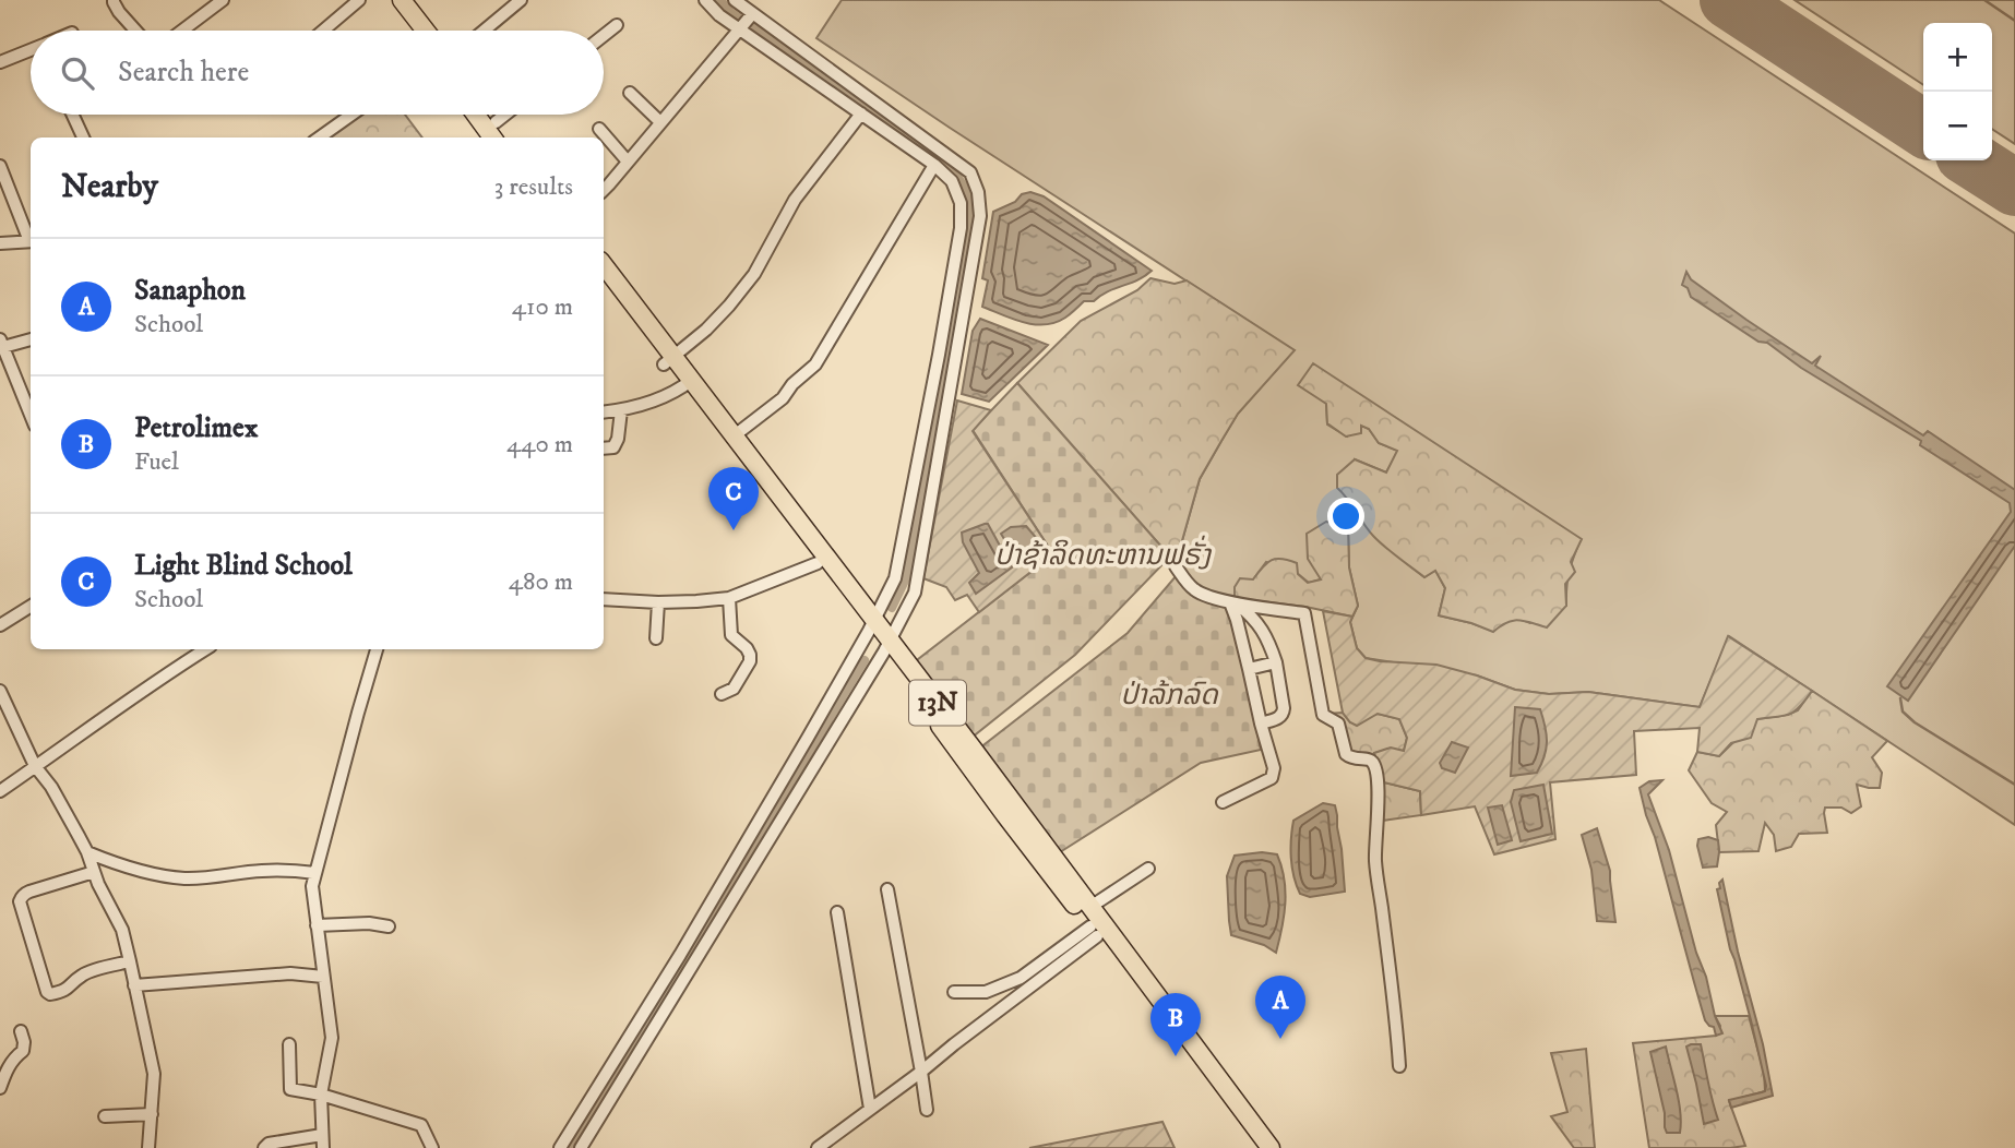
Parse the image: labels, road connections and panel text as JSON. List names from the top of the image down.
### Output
{
  "streets": {
    "highway": ["13N"]
  },
  "parks": ["ປ່າຊ້າລິດທະຫານຟຣັ່ງ", "ປ່າລ້ກລົດ"],
  "page": {
    "map_buttons": ["+", "−"],
    "search": "Search here",
    "heading": ["Nearby", "3 results"],
    "list": [
      {
        "mark": "A",
        "name": "Sanaphon",
        "note": "School",
        "value": "410 m"
      },
      {
        "mark": "B",
        "name": "Petrolimex",
        "note": "Fuel",
        "value": "440 m"
      },
      {
        "mark": "C",
        "name": "Light Blind School",
        "note": "School",
        "value": "480 m"
      }
    ],
    "pins": ["C", "A", "B"]
  }
}
